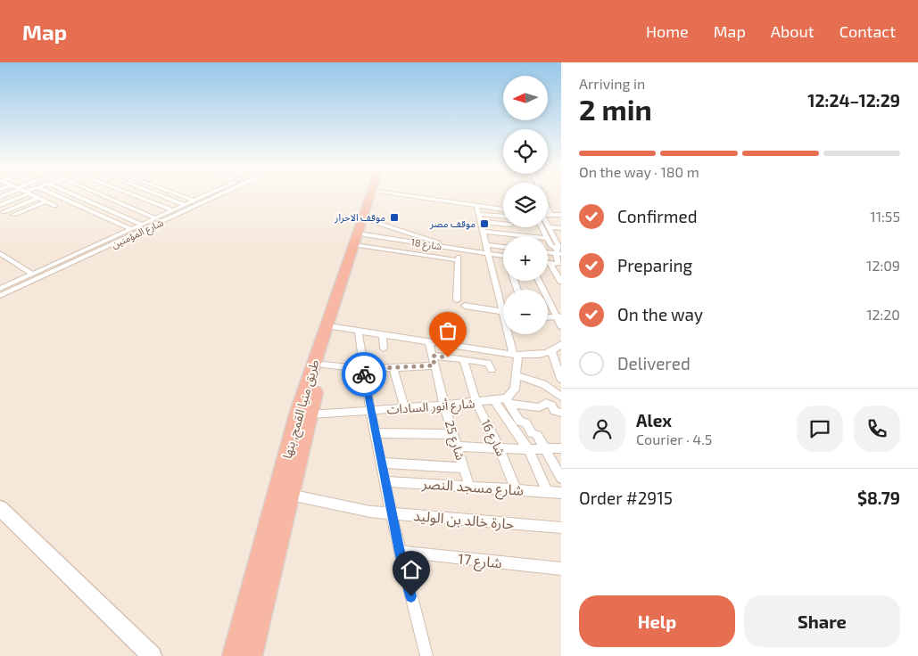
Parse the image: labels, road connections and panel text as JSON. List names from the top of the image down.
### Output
{
  "streets": {
    "highway": ["طريق منيا القمح, بنها"],
    "street": [
      "شارع المؤمنين",
      "شارع 18",
      "شارع أنور السادات",
      "شارع 16",
      "شارع 25",
      "شارع مسجد النصر",
      "حارة خالد بن الوليد",
      "شارع 17"
    ]
  },
  "crossings": [
    ["شارع 18", "طريق منيا القمح, بنها"],
    ["شارع أنور السادات", "طريق منيا القمح, بنها"],
    ["شارع أنور السادات", "شارع 16"],
    ["شارع أنور السادات", "شارع 25"],
    ["طريق منيا القمح, بنها", "حارة خالد بن الوليد"],
    ["شارع 16", "شارع مسجد النصر"],
    ["شارع 25", "شارع مسجد النصر"]
  ],
  "places": {
    "transit": ["موقف الاحرار", "موقف مصر"]
  },
  "north": "left",
  "page": {
    "header": "Map",
    "nav": [
      "Home",
      "Map",
      "About",
      "Contact"
    ],
    "heading": ["2 min", "Arriving in", "12:24–12:29"],
    "panel": [
      "Alex",
      "Courier · 4.5",
      "Order #2915",
      "$8.79"
    ],
    "map_buttons": ["+", "−"],
    "bar": "On the way · 180 m",
    "list": [
      ["Confirmed", "11:55"],
      ["Preparing", "12:09"],
      ["On the way", "12:20"],
      "Delivered"
    ],
    "buttons": ["Help", "Share"]
  }
}
